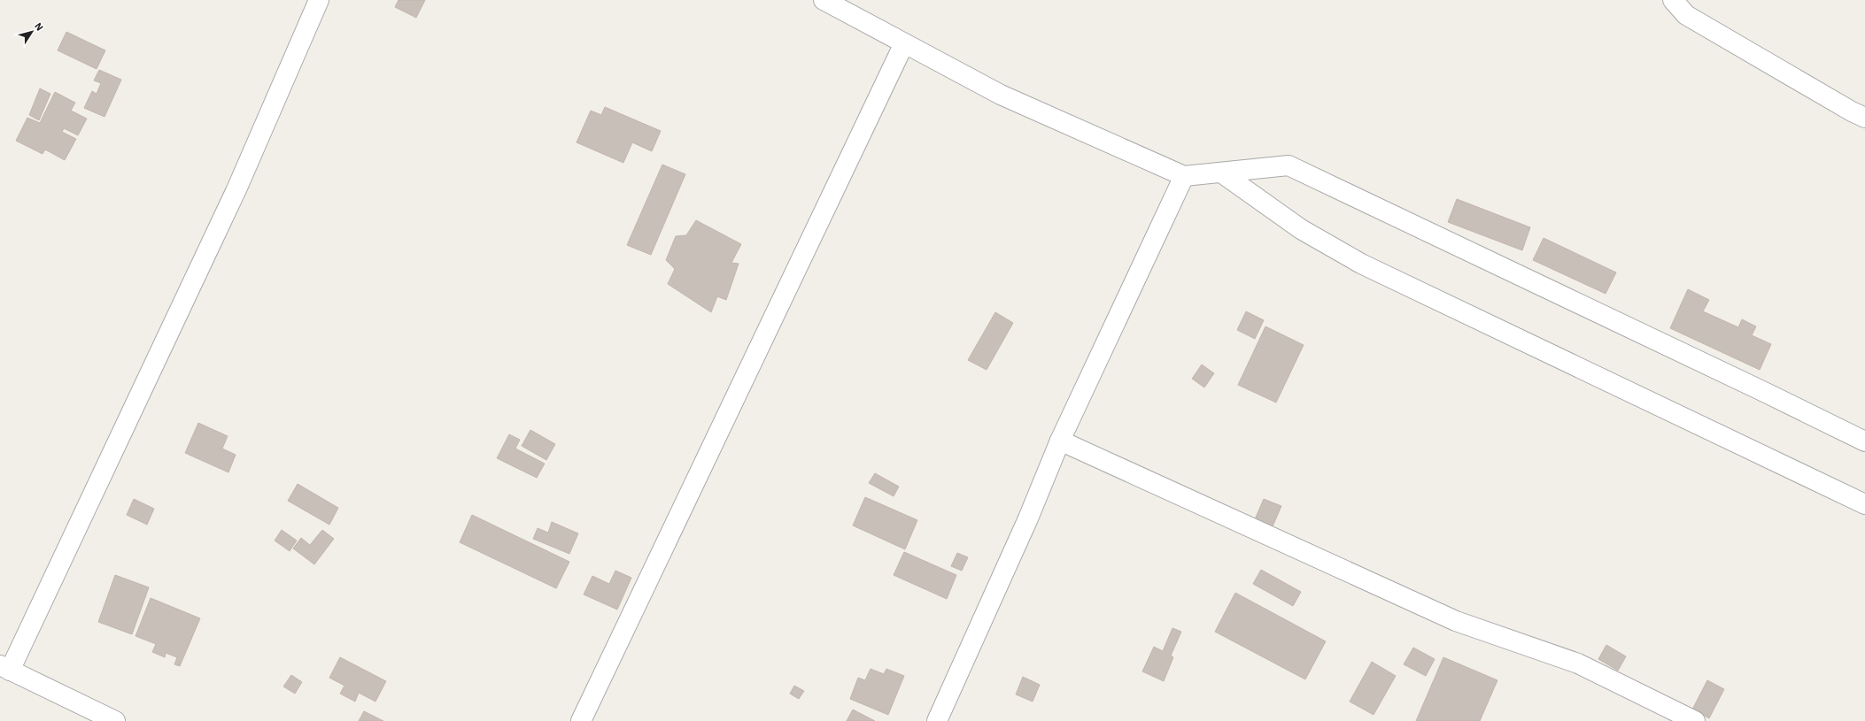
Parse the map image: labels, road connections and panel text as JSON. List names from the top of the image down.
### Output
{
  "north": "top right"
}
